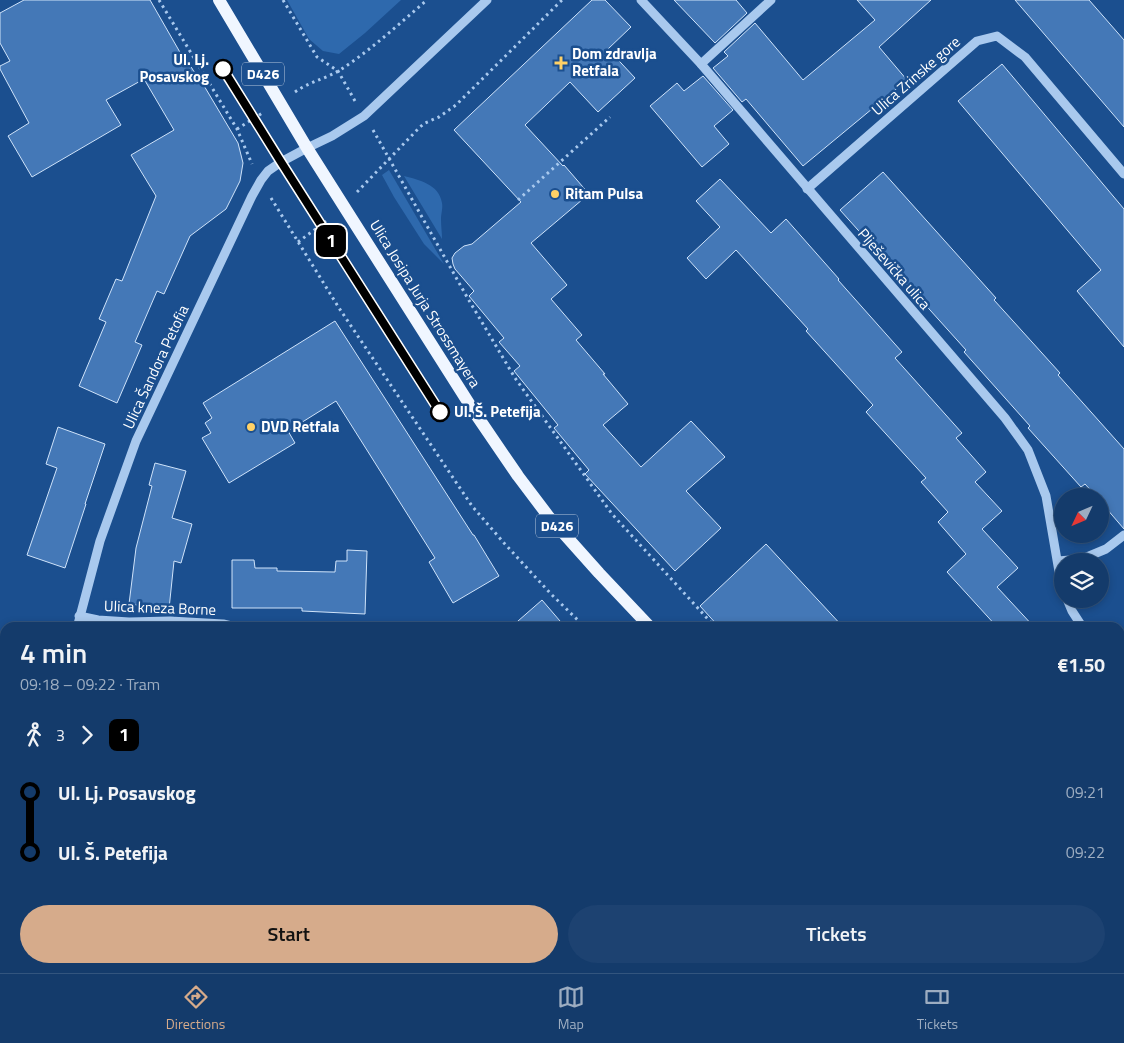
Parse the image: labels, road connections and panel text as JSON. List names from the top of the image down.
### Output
{
  "streets": {
    "main road": ["D426", "Ulica Josipa Jurja Strossmayera"],
    "street": [
      "Ulica Zrinske gore",
      "Plješevička ulica",
      "Ulica Šandora Petofia",
      "Ulica kneza Borne"
    ]
  },
  "crossings": [
    ["Ulica Zrinske gore", "Plješevička ulica"],
    ["Ulica Josipa Jurja Strossmayera", "Ulica Šandora Petofia"],
    ["Ulica Šandora Petofia", "Ulica kneza Borne"]
  ],
  "places": {
    "health": ["Dom zdravlja Retfala"],
    "other": [
      "Ul. Lj. Posavskog",
      "Ritam Pulsa",
      "Ul. Š. Petefija",
      "DVD Retfala"
    ]
  },
  "lines": ["tram line 1"],
  "north": "bottom left",
  "page": {
    "on_map": "1",
    "heading": ["4 min", "09:18 – 09:22 · Tram", "€1.50"],
    "legs": ["3", "1"],
    "list": [
      {
        "name": "Ul. Lj. Posavskog",
        "value": "09:21"
      },
      {
        "name": "Ul. Š. Petefija",
        "value": "09:22"
      }
    ],
    "buttons": ["Start", "Tickets"],
    "tabs": ["Directions", "Map", "Tickets"]
  }
}
